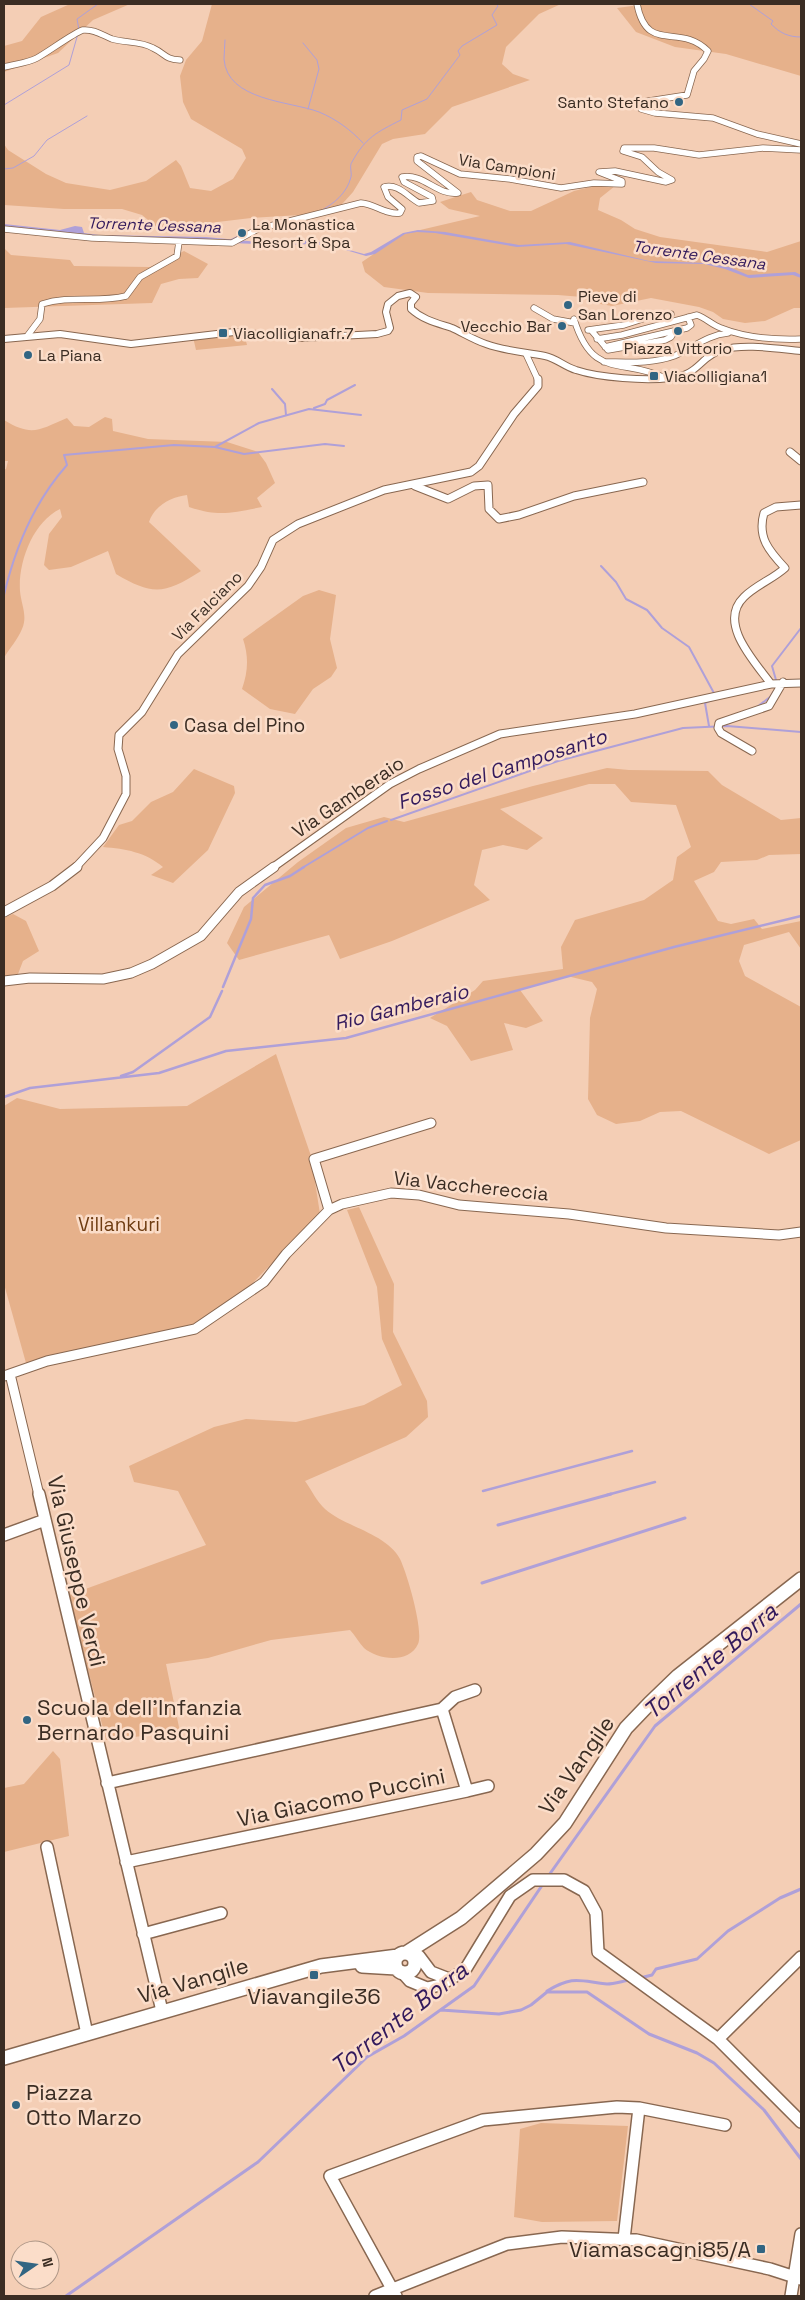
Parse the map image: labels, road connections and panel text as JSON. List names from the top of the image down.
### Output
{
  "streets": {
    "street": [
      "Via Campioni",
      "Via Falciano",
      "Via Gamberaio",
      "Via Vacchereccia",
      "Via Giuseppe Verdi",
      "Via Vangile",
      "Via Giacomo Puccini"
    ]
  },
  "crossings": [
    ["Via Vacchereccia", "Via Giuseppe Verdi"],
    ["Via Giuseppe Verdi", "Via Vangile"],
    ["Via Giuseppe Verdi", "Via Giacomo Puccini"]
  ],
  "water": [
    "Torrente Cessana",
    "Fosso del Camposanto",
    "Rio Gamberaio",
    "Torrente Borra"
  ],
  "parks": ["Villankuri"],
  "places": {
    "other": [
      "Santo Stefano",
      "La Monastica Resort & Spa",
      "Pieve di San Lorenzo",
      "Vecchio Bar",
      "Piazza Vittorio",
      "La Piana",
      "Casa del Pino",
      "Scuola dell'Infanzia Bernardo Pasquini",
      "Piazza Otto Marzo"
    ],
    "transit": [
      "Viacolligianafr.7",
      "Viacolligiana1",
      "Viavangile36",
      "Viamascagni85/A"
    ]
  },
  "north": "right"
}
